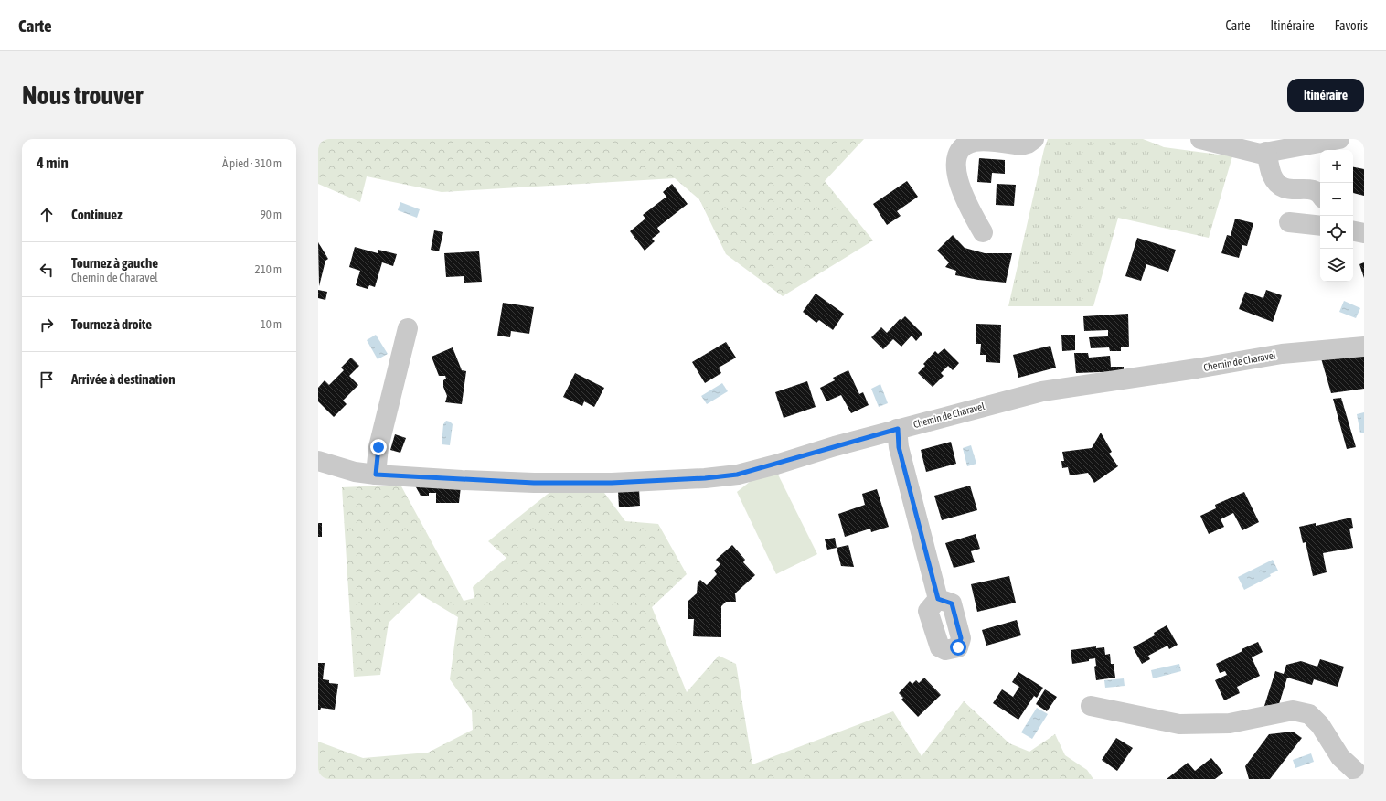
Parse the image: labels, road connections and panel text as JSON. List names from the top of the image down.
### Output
{
  "streets": {
    "street": ["Chemin de Charavel"]
  },
  "page": {
    "header": "Carte",
    "nav": ["Carte", "Itinéraire", "Favoris"],
    "buttons": "Itinéraire",
    "title": "Nous trouver",
    "heading": ["4 min", "À pied · 310 m"],
    "map_buttons": ["+", "−"],
    "list": [
      ["Continuez", "90 m"],
      ["Tournez à gauche", "Chemin de Charavel", "210 m"],
      ["Tournez à droite", "10 m"],
      "Arrivée à destination"
    ]
  }
}
